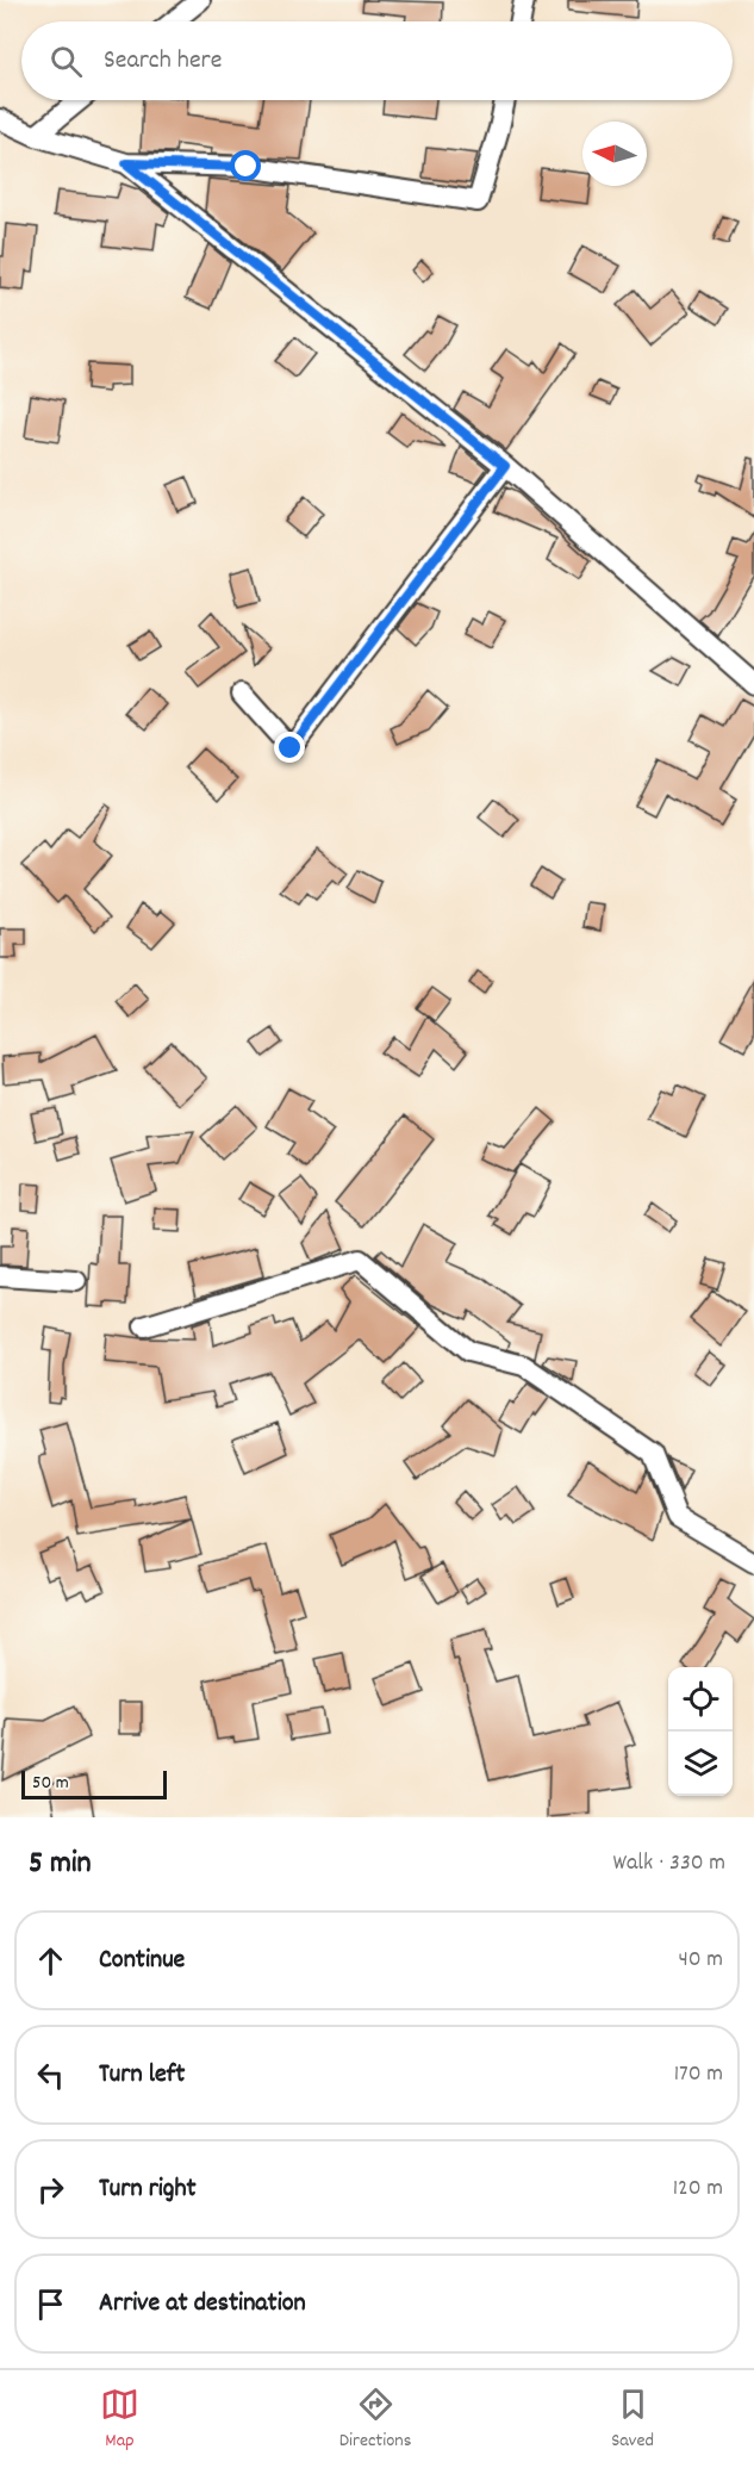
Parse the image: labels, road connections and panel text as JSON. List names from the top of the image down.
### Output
{
  "scale_bar": "50 m",
  "north": "left",
  "page": {
    "search": "Search here",
    "scale": "50 m",
    "heading": ["5 min", "Walk · 330 m"],
    "list": [
      ["Continue", "40 m"],
      ["Turn left", "170 m"],
      ["Turn right", "120 m"],
      "Arrive at destination"
    ],
    "nav": ["Map", "Directions", "Saved"]
  }
}
